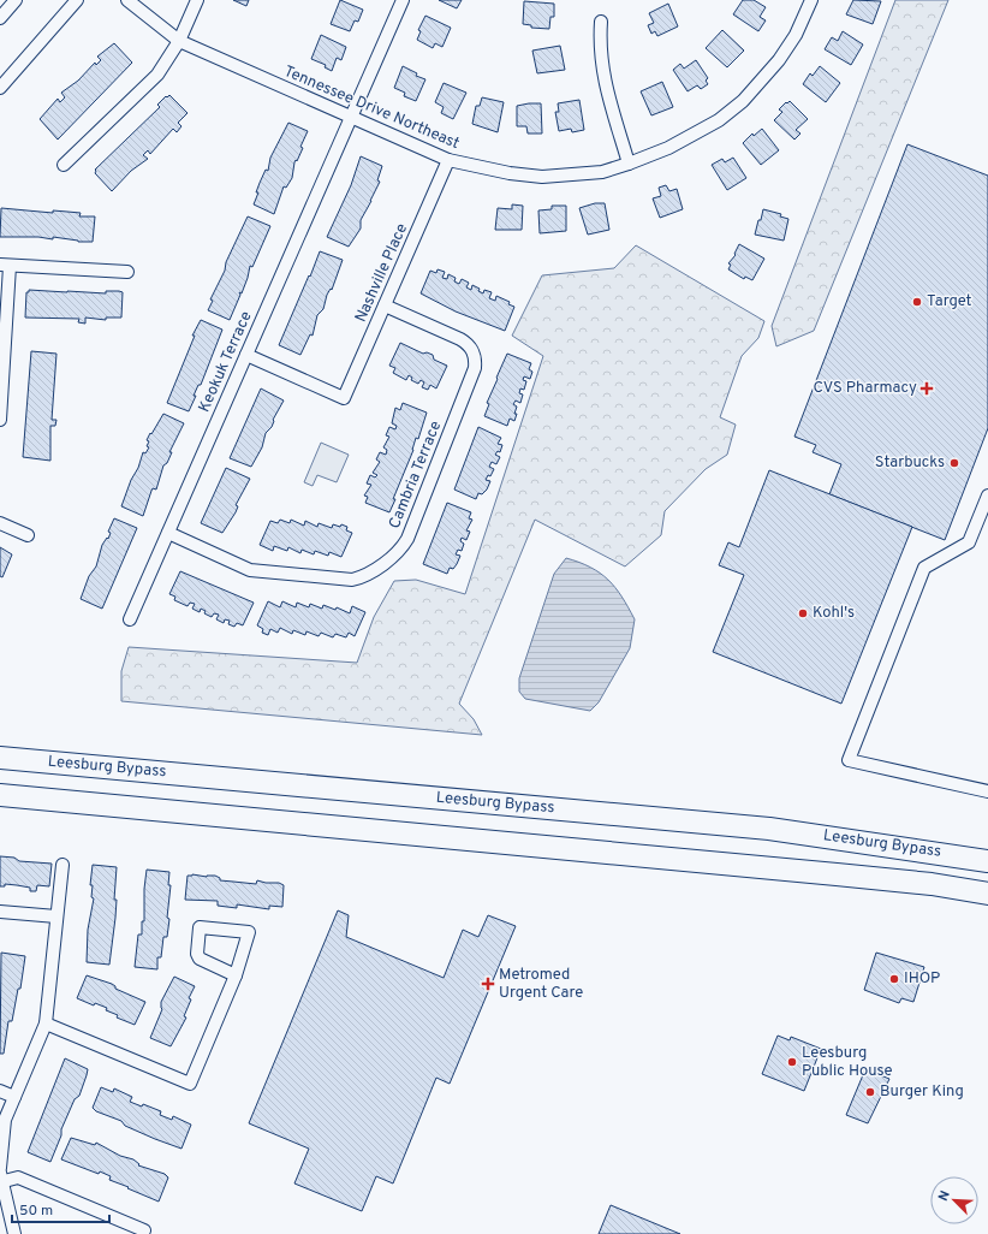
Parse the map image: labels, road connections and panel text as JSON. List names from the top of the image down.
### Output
{
  "streets": {
    "highway": ["Leesburg Bypass"],
    "street": [
      "Tennessee Drive Northeast",
      "Nashville Place",
      "Keokuk Terrace",
      "Cambria Terrace"
    ]
  },
  "crossings": [
    ["Tennessee Drive Northeast", "Nashville Place"],
    ["Tennessee Drive Northeast", "Keokuk Terrace"],
    ["Nashville Place", "Keokuk Terrace"],
    ["Nashville Place", "Cambria Terrace"],
    ["Keokuk Terrace", "Cambria Terrace"]
  ],
  "places": {
    "other": [
      "Target",
      "Starbucks",
      "Kohl's",
      "IHOP",
      "Leesburg Public House",
      "Burger King"
    ],
    "health": ["CVS Pharmacy", "Metromed Urgent Care"]
  },
  "scale_bar": "50 m",
  "north": "top left"
}
